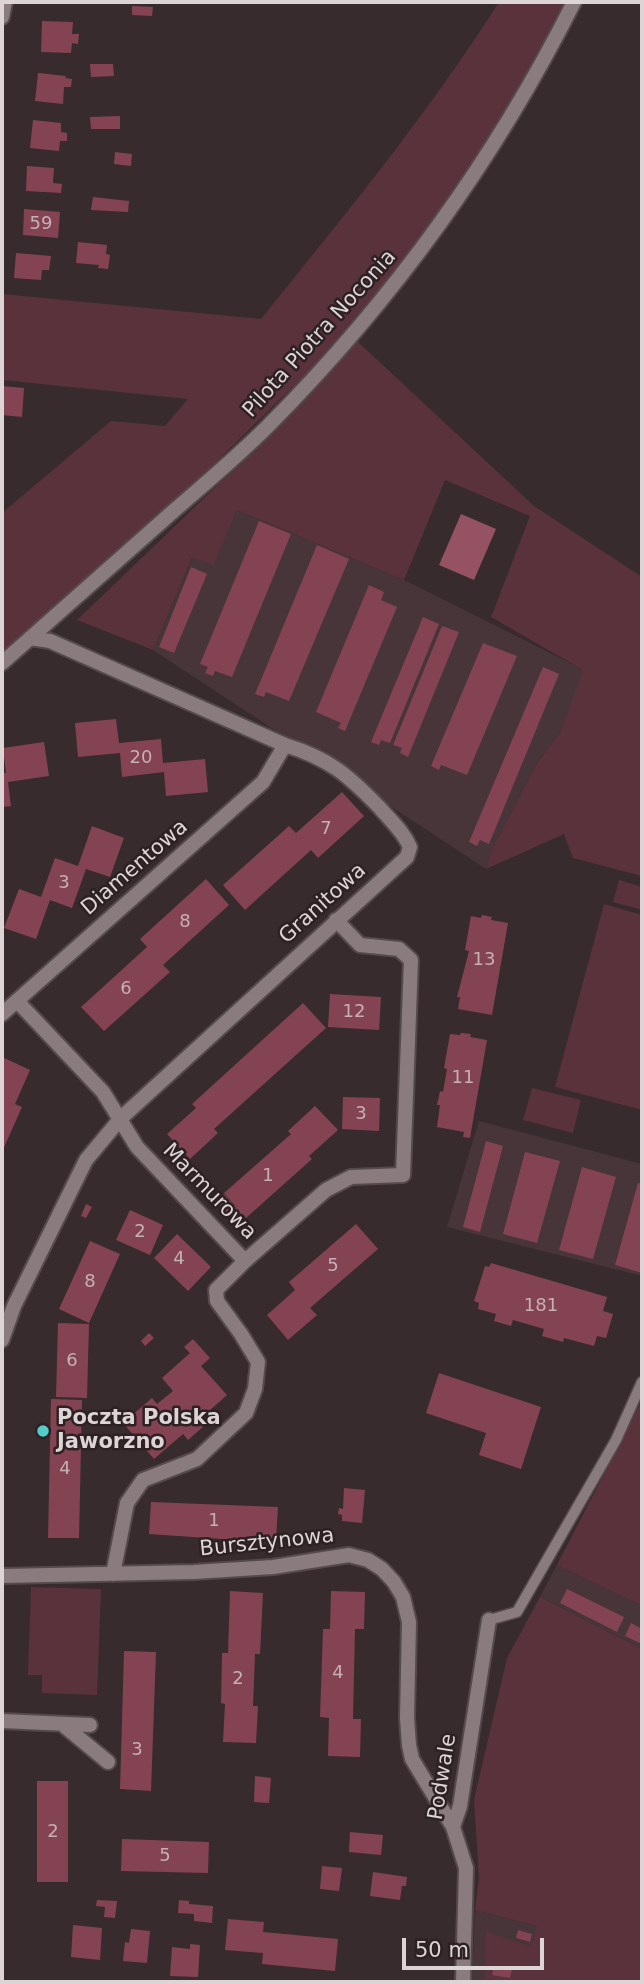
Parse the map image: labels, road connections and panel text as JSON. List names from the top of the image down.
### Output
{
  "streets": {
    "street": [
      "Pilota Piotra Noconia",
      "Diamentowa",
      "Granitowa",
      "Marmurowa",
      "Bursztynowa",
      "Podwale"
    ]
  },
  "crossings": [
    ["Pilota Piotra Noconia", "Granitowa"],
    ["Diamentowa", "Granitowa"],
    ["Diamentowa", "Marmurowa"],
    ["Granitowa", "Marmurowa"],
    ["Bursztynowa", "Podwale"]
  ],
  "places": ["Poczta Polska Jaworzno"],
  "house_numbers": [
    "59",
    "20",
    "7",
    "3",
    "8",
    "13",
    "6",
    "12",
    "11",
    "3",
    "1",
    "2",
    "4",
    "5",
    "8",
    "181",
    "6",
    "4",
    "1",
    "4",
    "2",
    "3",
    "2",
    "5"
  ],
  "scale_bar": "50 m"
}
